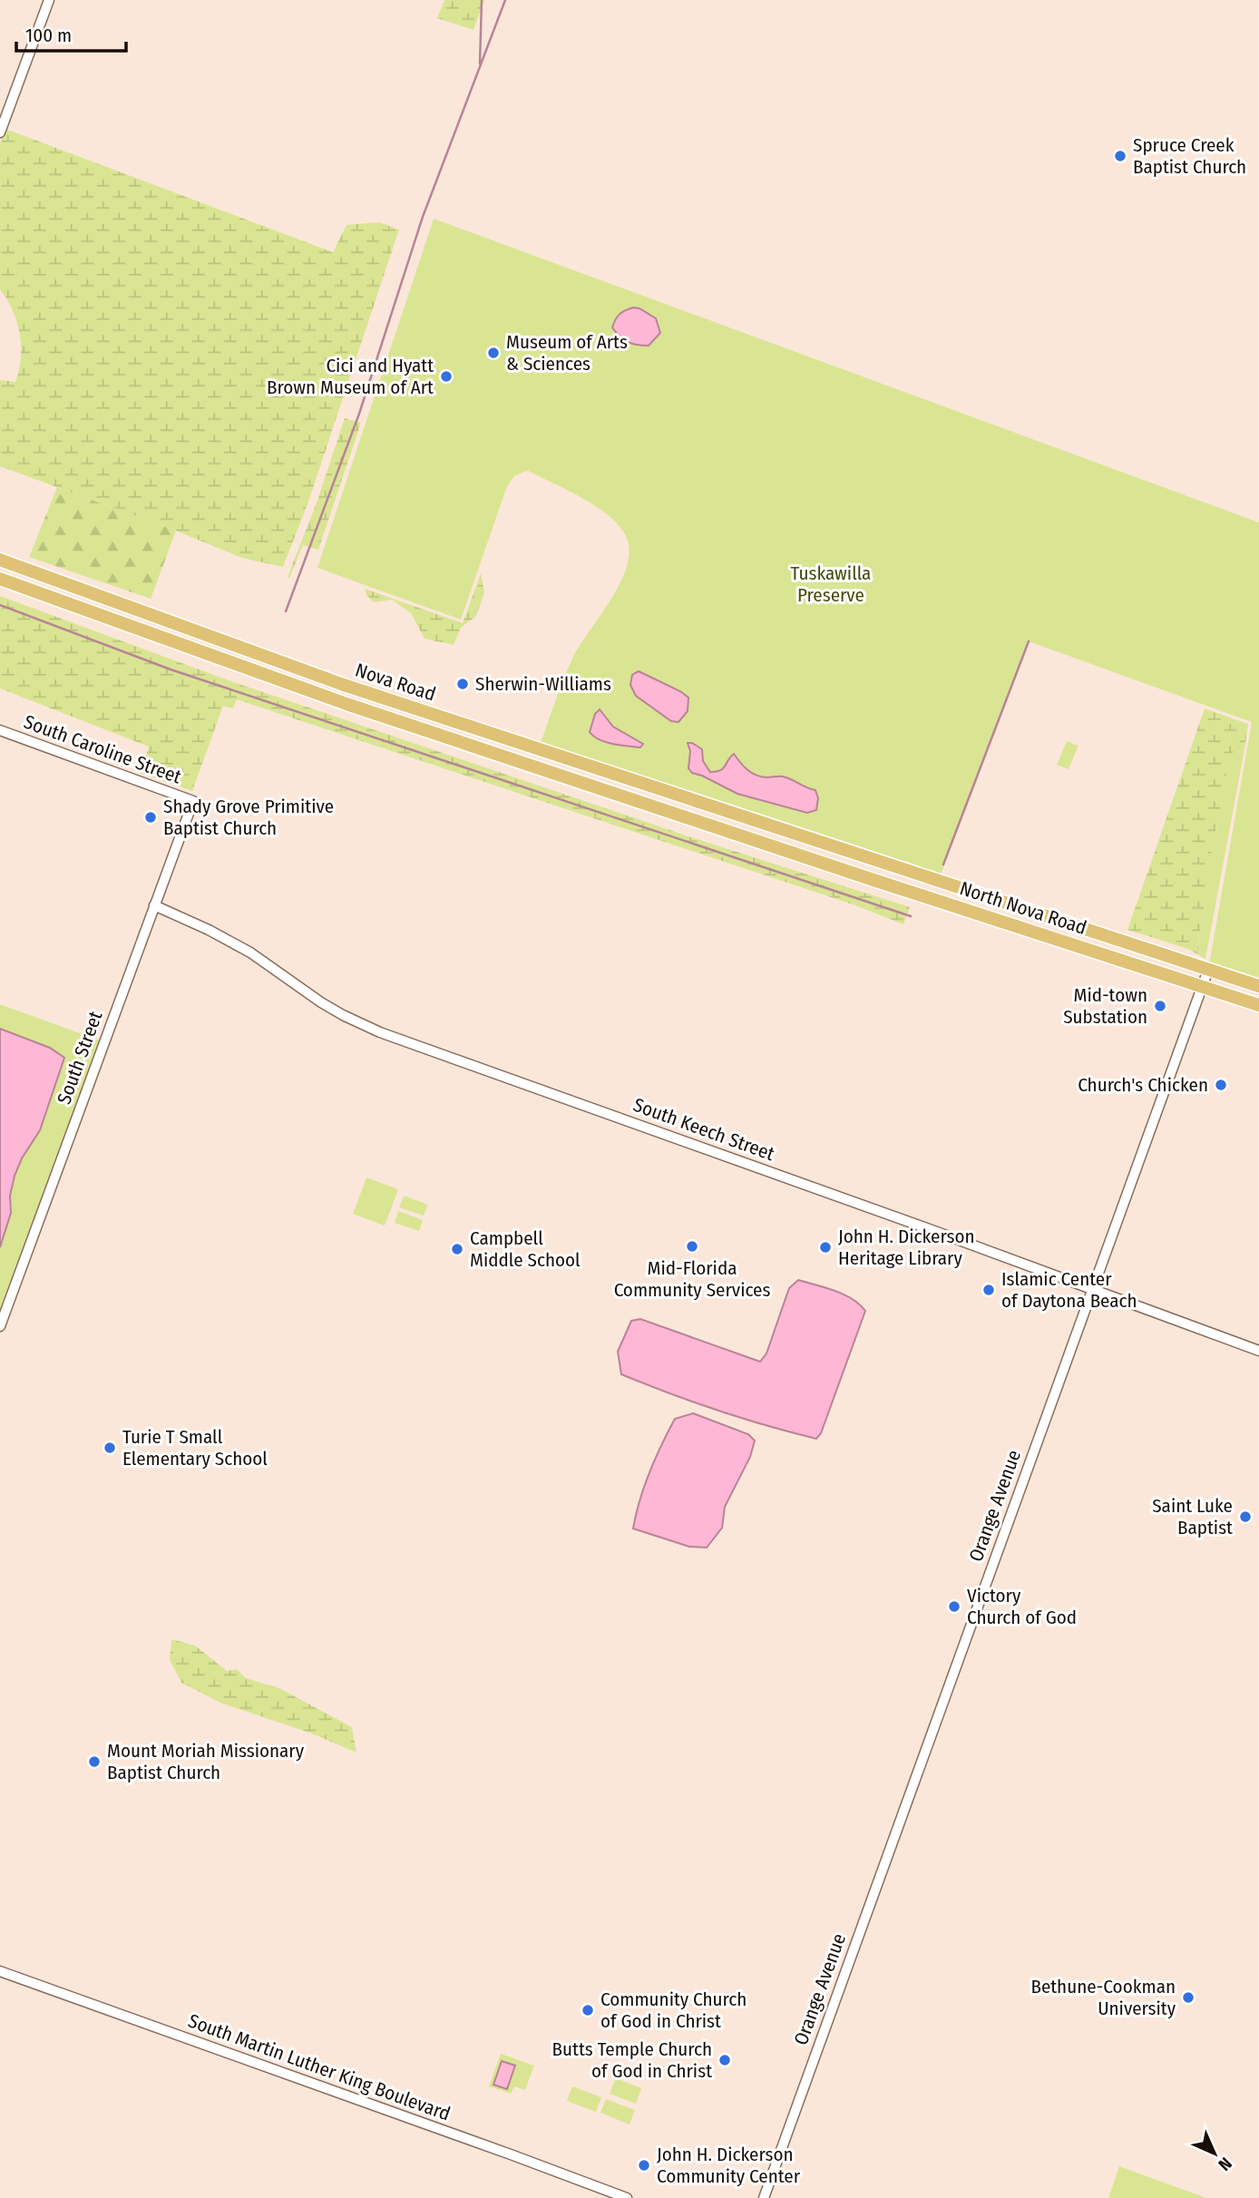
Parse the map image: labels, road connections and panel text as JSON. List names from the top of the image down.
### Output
{
  "streets": {
    "main road": ["Nova Road", "North Nova Road"],
    "street": [
      "South Caroline Street",
      "South Street",
      "South Keech Street",
      "Orange Avenue",
      "South Martin Luther King Boulevard"
    ]
  },
  "crossings": [
    ["Nova Road", "North Nova Road"],
    ["South Caroline Street", "South Street"],
    ["North Nova Road", "Orange Avenue"],
    ["South Street", "South Keech Street"],
    ["South Keech Street", "Orange Avenue"]
  ],
  "parks": ["Tuskawilla Preserve"],
  "places": [
    "Spruce Creek Baptist Church",
    "Museum of Arts & Sciences",
    "Cici and Hyatt Brown Museum of Art",
    "Sherwin-Williams",
    "Shady Grove Primitive Baptist Church",
    "Mid-town Substation",
    "Church's Chicken",
    "Mid-Florida Community Services",
    "John H. Dickerson Heritage Library",
    "Campbell Middle School",
    "Islamic Center of Daytona Beach",
    "Turie T Small Elementary School",
    "Saint Luke Baptist",
    "Victory Church of God",
    "Mount Moriah Missionary Baptist Church",
    "Bethune-Cookman University",
    "Community Church of God in Christ",
    "Butts Temple Church of God in Christ",
    "John H. Dickerson Community Center"
  ],
  "scale_bar": "100 m",
  "north": "bottom right"
}
